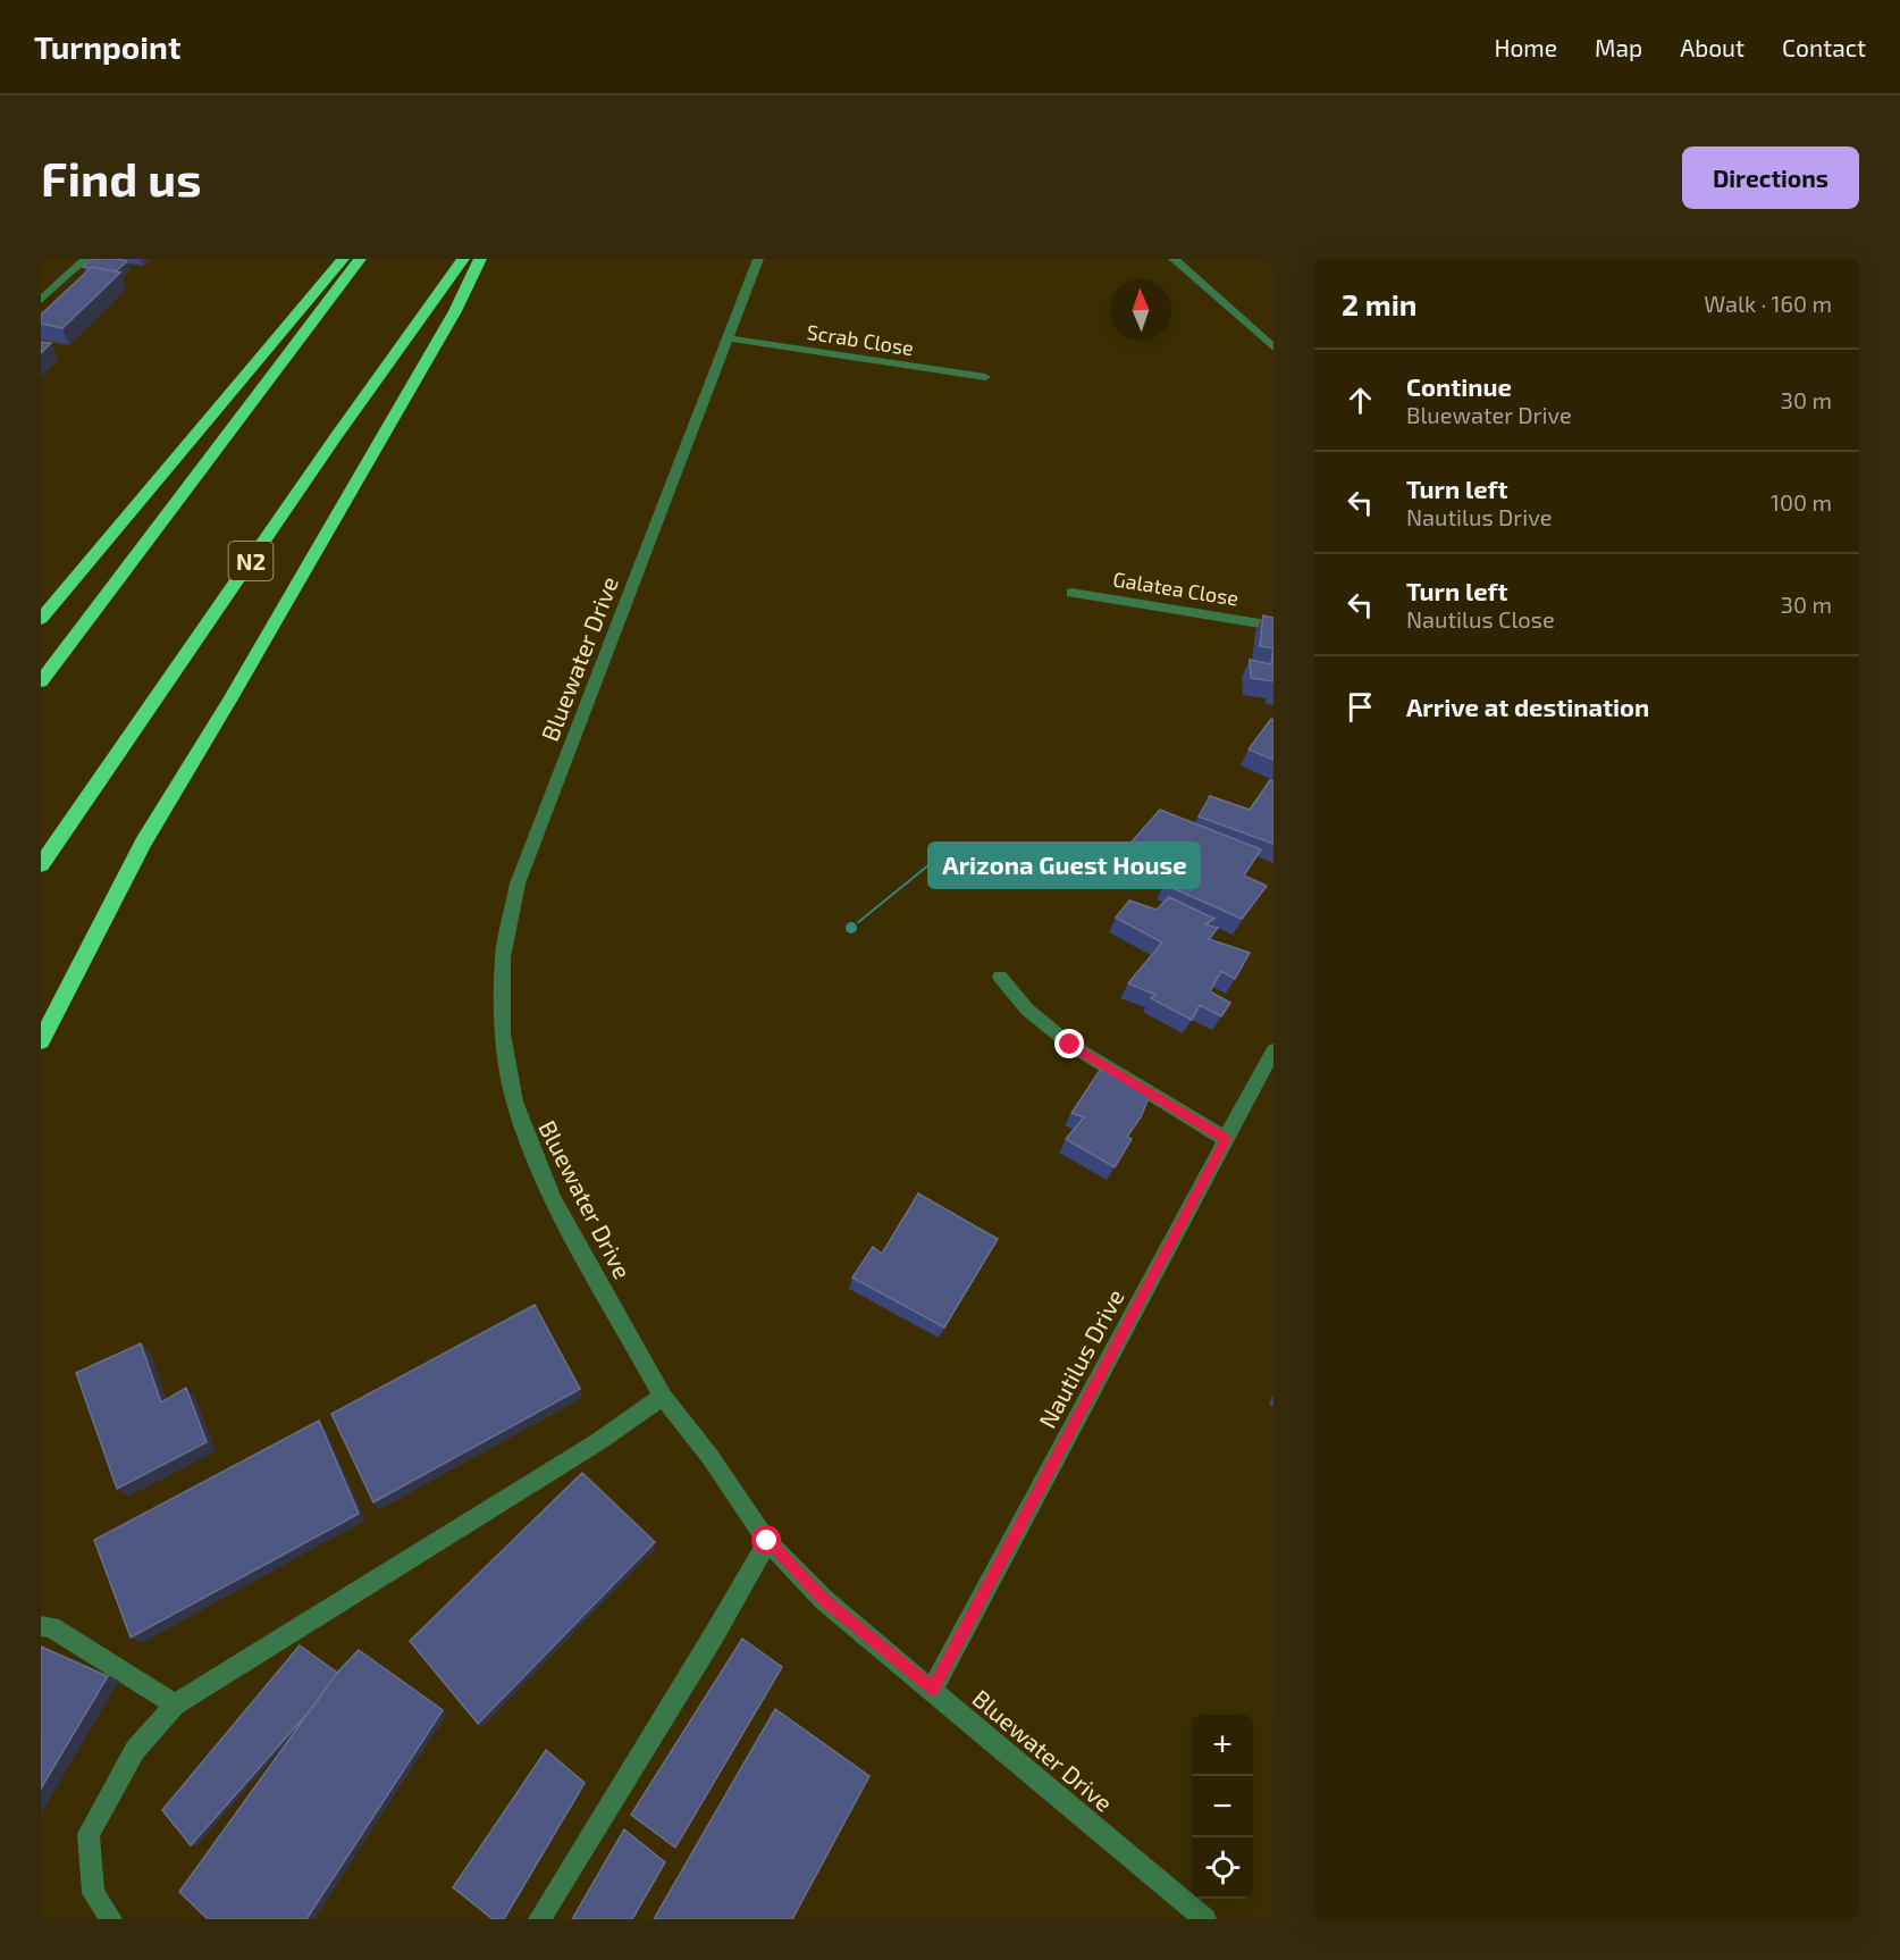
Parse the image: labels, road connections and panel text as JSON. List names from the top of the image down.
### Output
{
  "streets": {
    "highway": ["N2"],
    "street": [
      "Scrab Close",
      "Galatea Close",
      "Bluewater Drive",
      "Nautilus Drive"
    ]
  },
  "crossings": [
    ["Scrab Close", "Bluewater Drive"],
    ["Bluewater Drive", "Nautilus Drive"]
  ],
  "places": ["Arizona Guest House"],
  "north": "top",
  "page": {
    "header": "Turnpoint",
    "nav": [
      "Home",
      "Map",
      "About",
      "Contact"
    ],
    "buttons": "Directions",
    "title": "Find us",
    "heading": ["2 min", "Walk · 160 m"],
    "list": [
      ["Continue", "Bluewater Drive", "30 m"],
      ["Turn left", "Nautilus Drive", "100 m"],
      ["Turn left", "Nautilus Close", "30 m"],
      "Arrive at destination"
    ],
    "map_buttons": ["+", "−"]
  }
}
